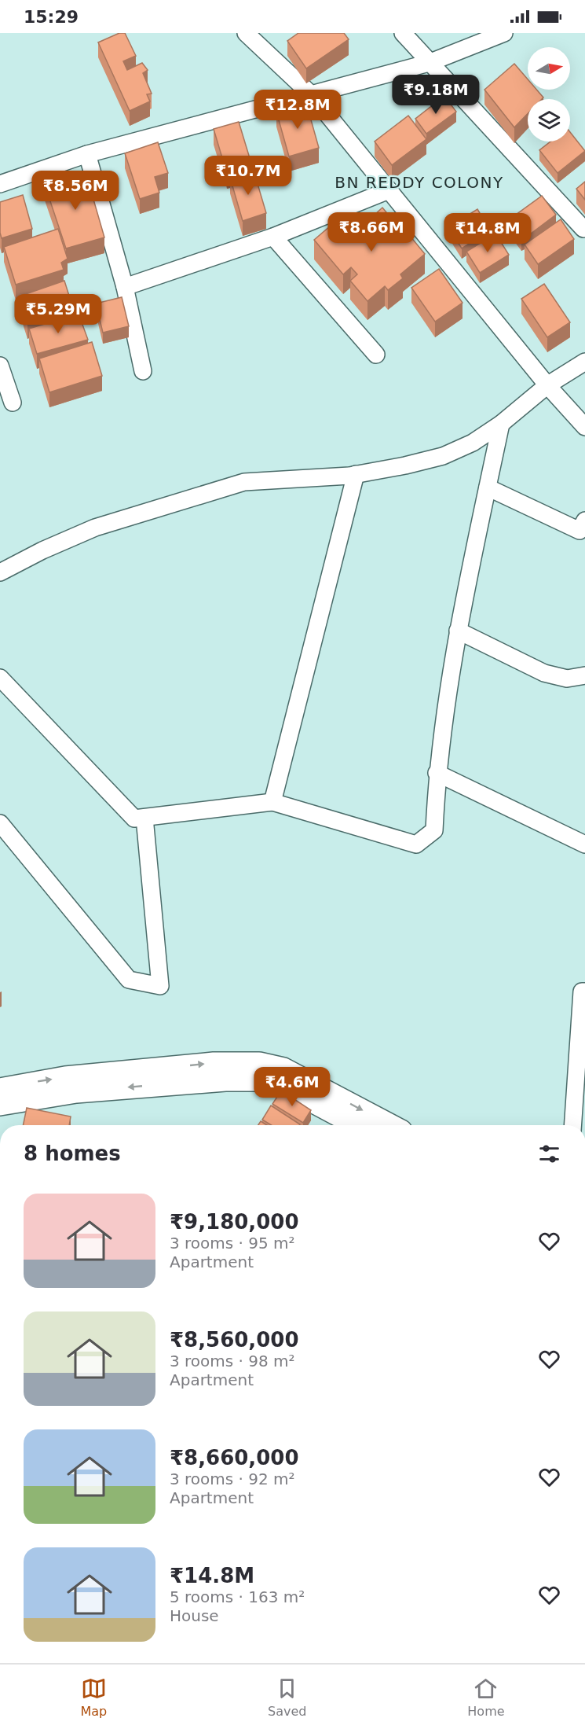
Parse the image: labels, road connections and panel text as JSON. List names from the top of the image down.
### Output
{
  "districts": ["BN REDDY COLONY"],
  "north": "right",
  "page": {
    "status": "15:29",
    "price": [
      "₹9.18M",
      "₹12.8M",
      "₹10.7M",
      "₹8.56M",
      "₹8.66M",
      "₹14.8M",
      "₹5.29M",
      "₹4.6M"
    ],
    "heading": "8 homes",
    "list": [
      {
        "name": "₹9,180,000",
        "note": "3 rooms · 95 m² · Apartment"
      },
      {
        "name": "₹8,560,000",
        "note": "3 rooms · 98 m² · Apartment"
      },
      {
        "name": "₹8,660,000",
        "note": "3 rooms · 92 m² · Apartment"
      },
      {
        "name": "₹14.8M",
        "note": "5 rooms · 163 m² · House"
      }
    ],
    "tabs": ["Map", "Saved", "Home"]
  }
}
